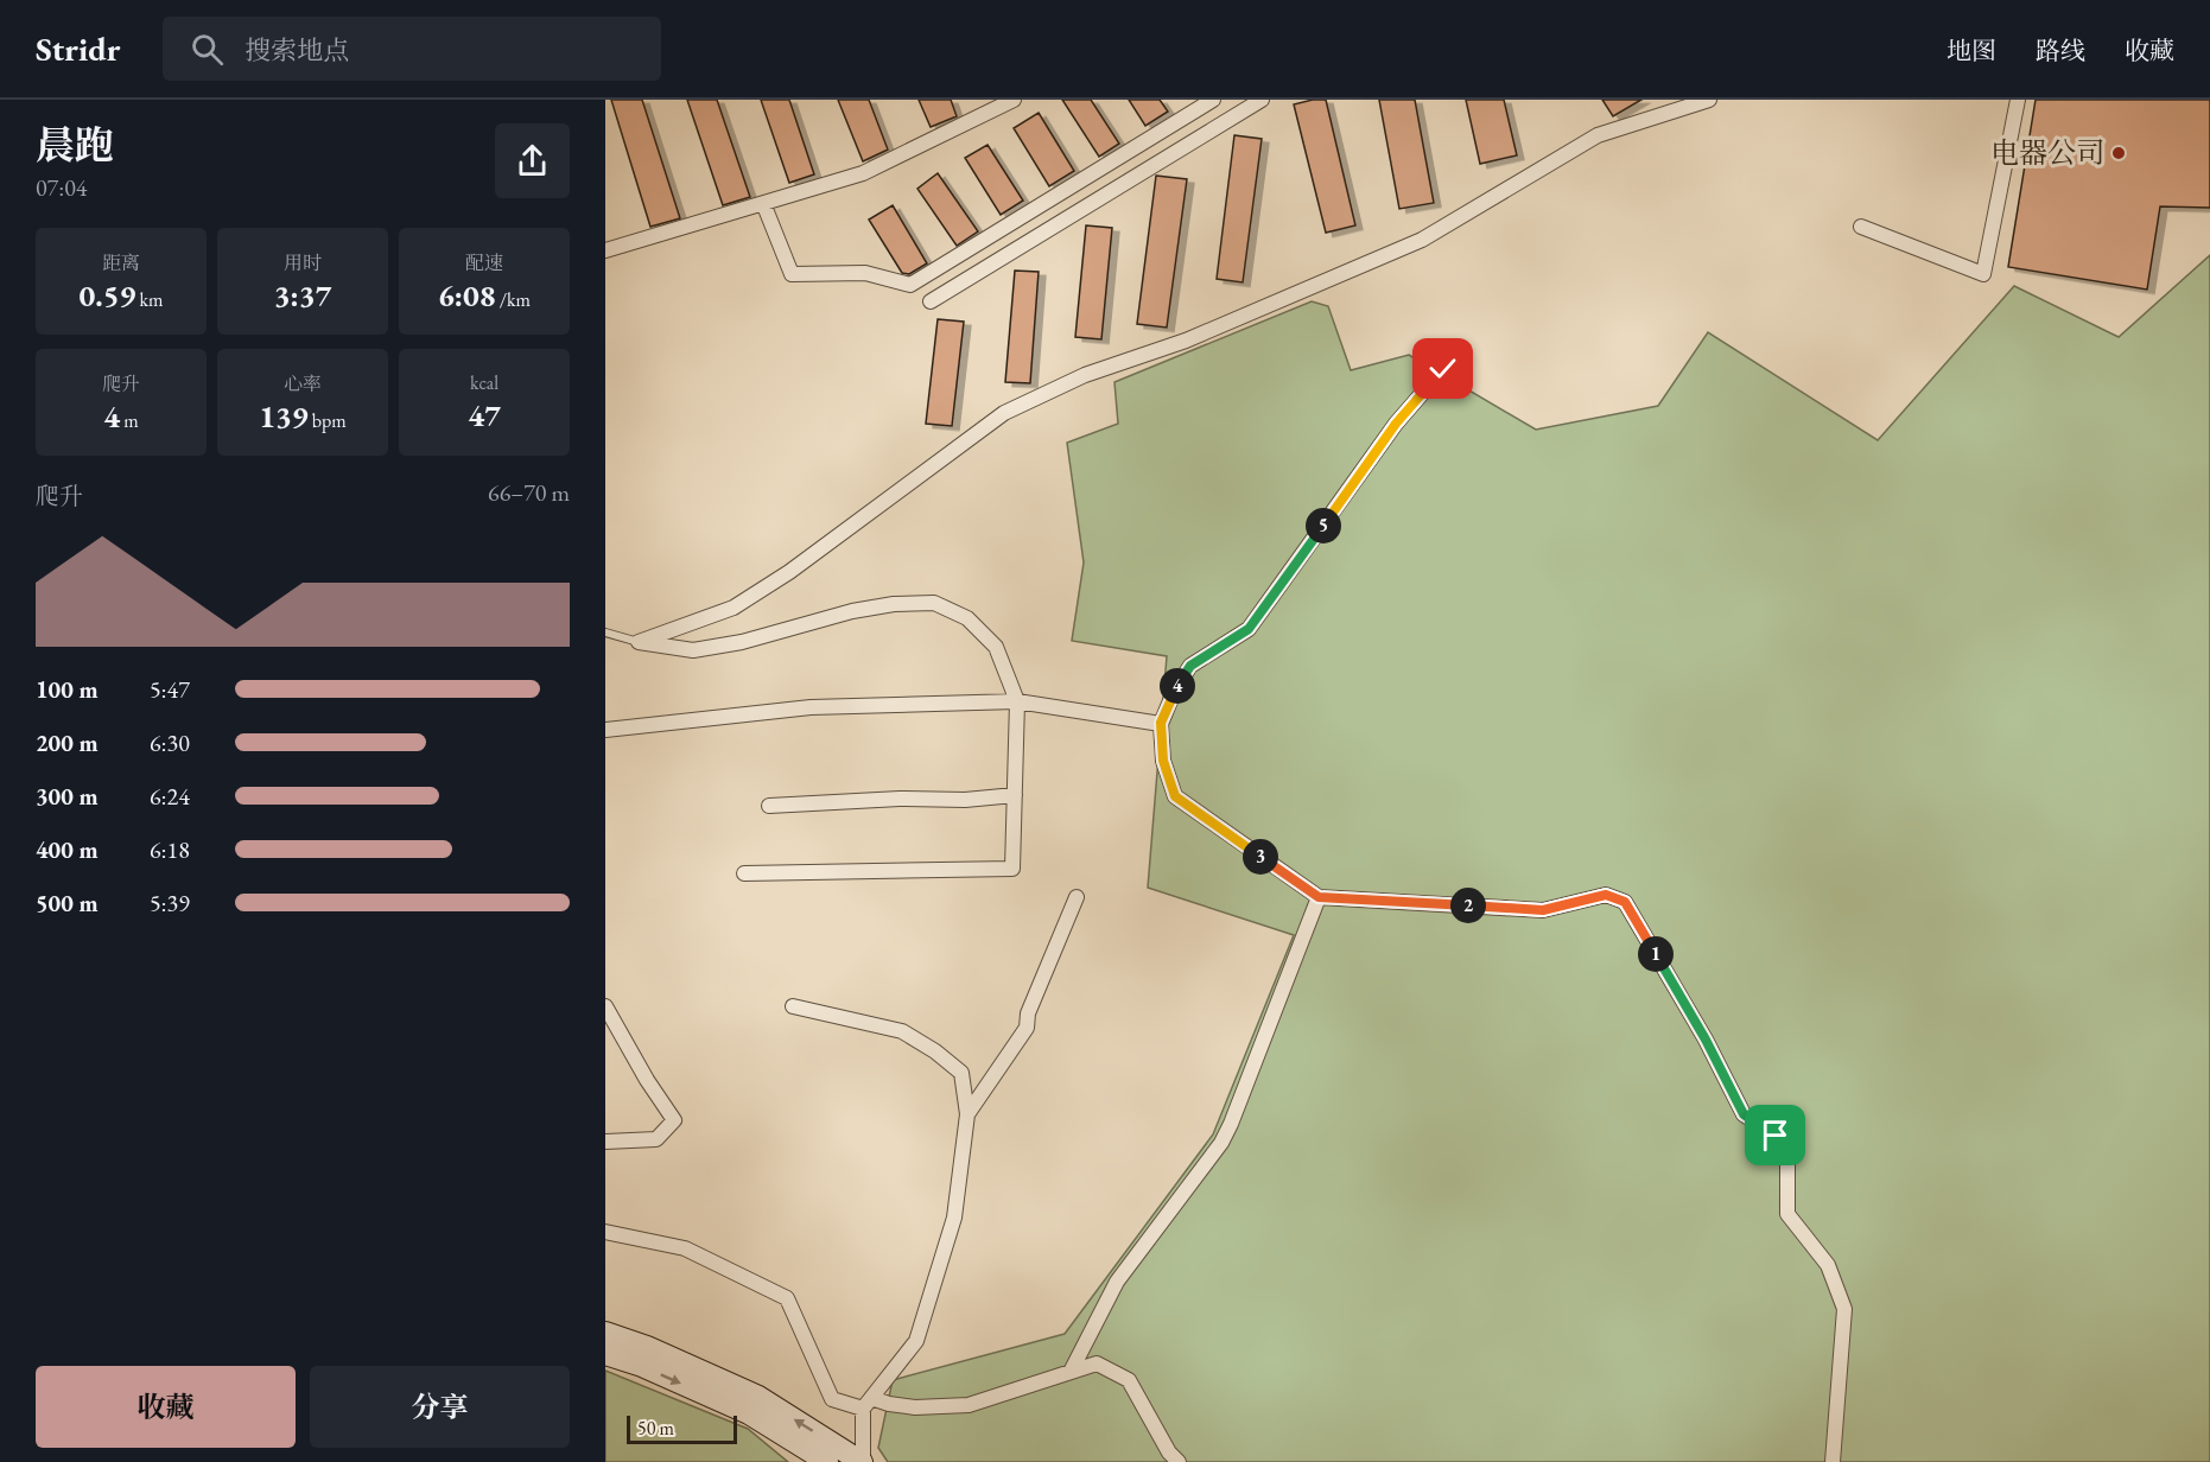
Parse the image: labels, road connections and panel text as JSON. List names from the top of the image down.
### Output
{
  "places": ["电器公司"],
  "scale_bar": "50 m",
  "page": {
    "header": "Stridr",
    "search": "搜索地点",
    "nav": ["地图", "路线", "收藏"],
    "heading": ["晨跑", "07:04"],
    "stats": [
      ["距离", "0.59 km"],
      ["用时", "3:37"],
      ["配速", "6:08 /km"],
      ["爬升", "4 m"],
      ["心率", "139 bpm"],
      ["kcal", "47"]
    ],
    "chart": ["爬升", "66–70 m"],
    "pins": [
      "5",
      "4",
      "3",
      "2",
      "1"
    ],
    "list": [
      {
        "name": "100 m",
        "note": "5:47"
      },
      {
        "name": "200 m",
        "note": "6:30"
      },
      {
        "name": "300 m",
        "note": "6:24"
      },
      {
        "name": "400 m",
        "note": "6:18"
      },
      {
        "name": "500 m",
        "note": "5:39"
      }
    ],
    "buttons": ["收藏", "分享"],
    "scale": "50 m"
  }
}
